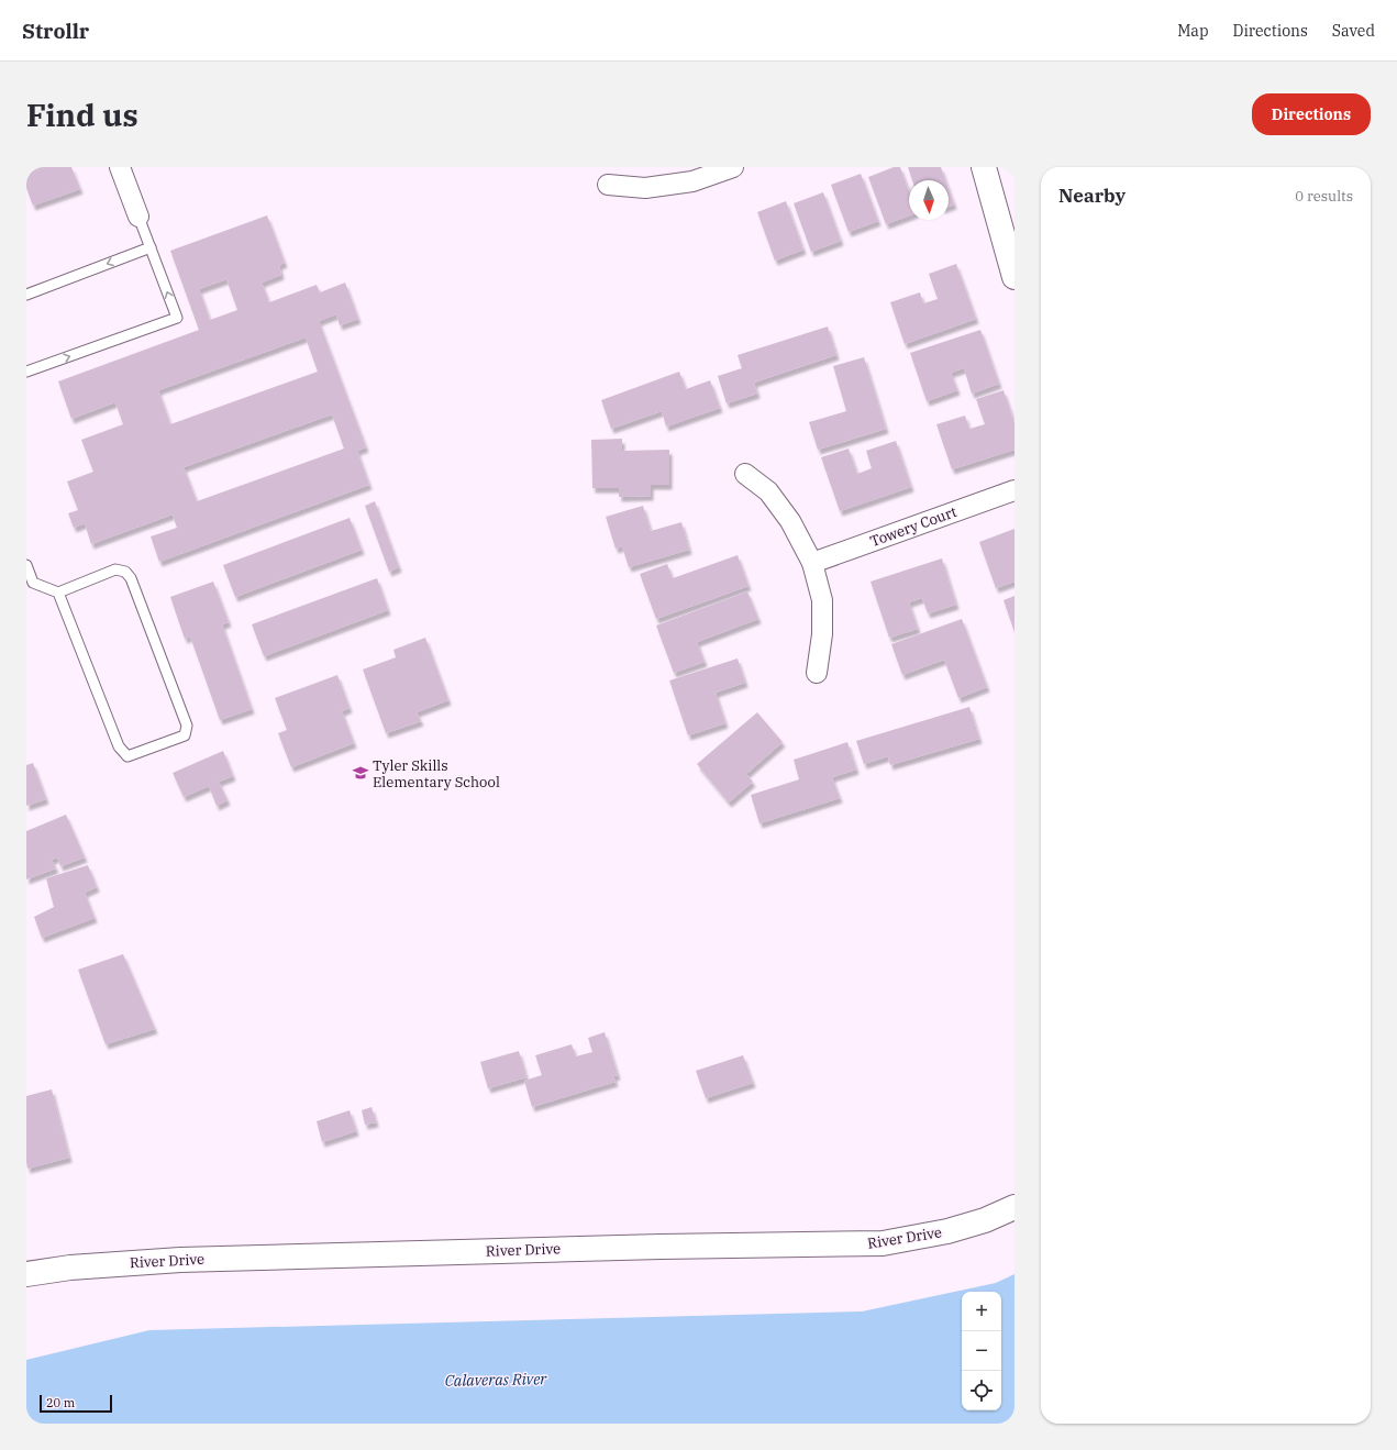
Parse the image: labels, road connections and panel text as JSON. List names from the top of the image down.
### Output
{
  "streets": {
    "street": ["Towery Court", "River Drive"]
  },
  "water": ["Calaveras River"],
  "places": {
    "school or university": ["Tyler Skills Elementary School"]
  },
  "scale_bar": "20 m",
  "north": "bottom",
  "page": {
    "header": "Strollr",
    "nav": ["Map", "Directions", "Saved"],
    "buttons": "Directions",
    "title": "Find us",
    "heading": ["Nearby", "0 results"],
    "map_buttons": ["+", "−"],
    "scale": "20 m"
  }
}
